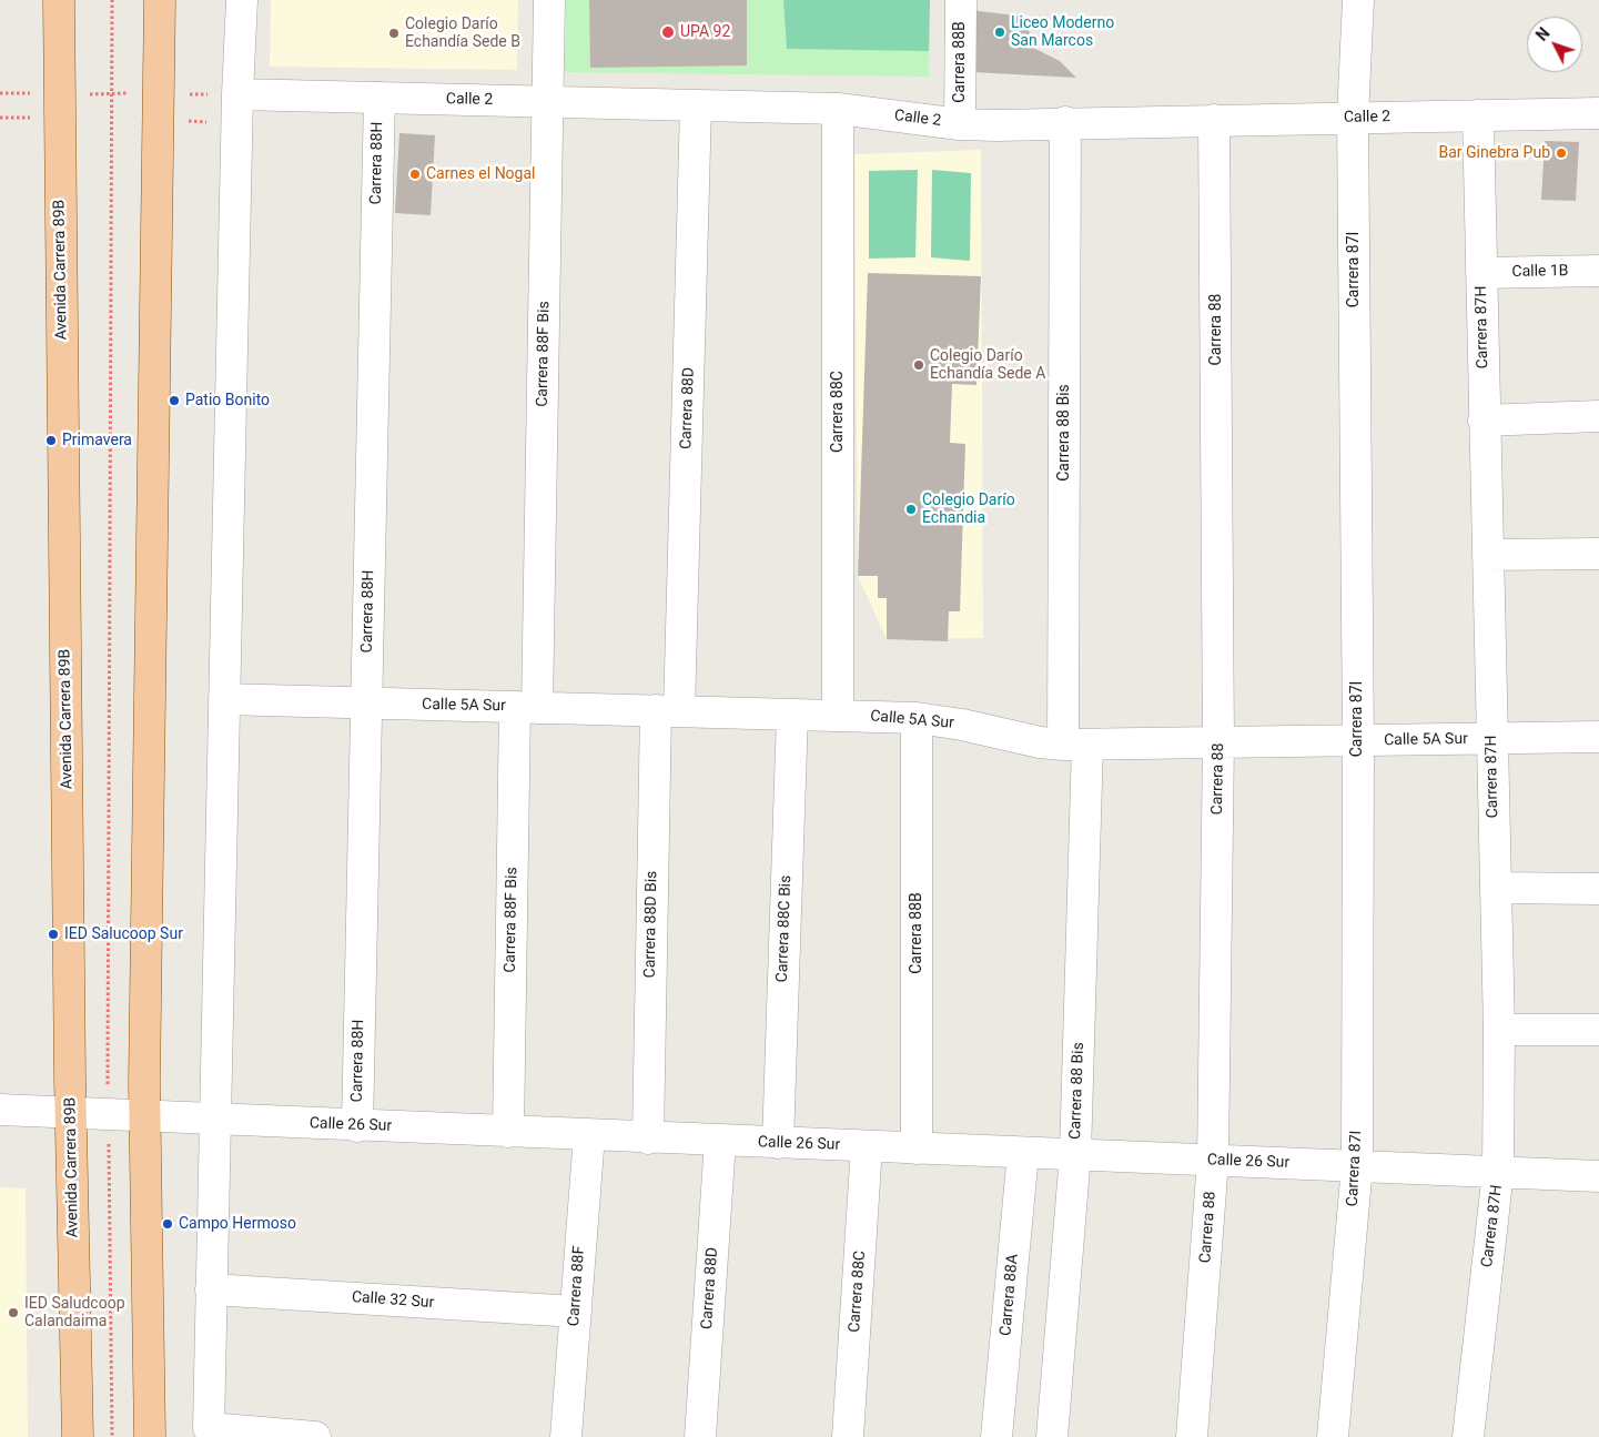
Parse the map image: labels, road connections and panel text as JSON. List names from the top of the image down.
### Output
{
  "streets": {
    "main road": ["Avenida Carrera 89B"],
    "street": [
      "Carrera 88B",
      "Calle 2",
      "Carrera 88H",
      "Carrera 87I",
      "Calle 1B",
      "Carrera 87H",
      "Carrera 88",
      "Carrera 88F Bis",
      "Carrera 88D",
      "Carrera 88C",
      "Carrera 88 Bis",
      "Calle 5A Sur",
      "Carrera 88D Bis",
      "Carrera 88C Bis",
      "Calle 26 Sur",
      "Carrera 88F",
      "Carrera 88A",
      "Calle 32 Sur"
    ]
  },
  "crossings": [
    ["Carrera 88B", "Calle 2"],
    ["Carrera 88B", "Calle 5A Sur"],
    ["Carrera 88B", "Calle 26 Sur"],
    ["Calle 2", "Carrera 88H"],
    ["Calle 2", "Carrera 87I"],
    ["Calle 2", "Carrera 87H"],
    ["Calle 2", "Carrera 88"],
    ["Calle 2", "Carrera 88F Bis"],
    ["Calle 2", "Carrera 88D"],
    ["Calle 2", "Carrera 88C"],
    ["Calle 2", "Carrera 88 Bis"],
    ["Carrera 88H", "Calle 5A Sur"],
    ["Carrera 88H", "Calle 26 Sur"],
    ["Avenida Carrera 89B", "Calle 26 Sur"],
    ["Carrera 87I", "Calle 5A Sur"],
    ["Carrera 87I", "Calle 26 Sur"],
    ["Calle 1B", "Carrera 87H"],
    ["Carrera 87H", "Calle 5A Sur"],
    ["Carrera 87H", "Calle 26 Sur"],
    ["Carrera 88", "Calle 5A Sur"],
    ["Carrera 88", "Calle 26 Sur"],
    ["Carrera 88F Bis", "Calle 5A Sur"],
    ["Carrera 88F Bis", "Calle 26 Sur"],
    ["Carrera 88D", "Calle 5A Sur"],
    ["Carrera 88D", "Carrera 88D Bis"],
    ["Carrera 88D", "Calle 26 Sur"],
    ["Carrera 88C", "Calle 5A Sur"],
    ["Carrera 88C", "Calle 26 Sur"],
    ["Carrera 88 Bis", "Calle 5A Sur"],
    ["Carrera 88 Bis", "Calle 26 Sur"],
    ["Calle 5A Sur", "Carrera 88D Bis"],
    ["Calle 5A Sur", "Carrera 88C Bis"],
    ["Carrera 88D Bis", "Calle 26 Sur"],
    ["Carrera 88C Bis", "Calle 26 Sur"],
    ["Calle 26 Sur", "Carrera 88F"],
    ["Calle 26 Sur", "Carrera 88A"],
    ["Carrera 88F", "Calle 32 Sur"]
  ],
  "places": [
    "UPA 92",
    "Liceo Moderno San Marcos",
    "Colegio Darío Echandía Sede B",
    "Bar Ginebra Pub",
    "Carnes el Nogal",
    "Colegio Darío Echandía Sede A",
    "Patio Bonito",
    "Primavera",
    "Colegio Darío Echandia",
    "IED Salucoop Sur",
    "Campo Hermoso",
    "IED Saludcoop Calandaima"
  ],
  "north": "top left"
}
